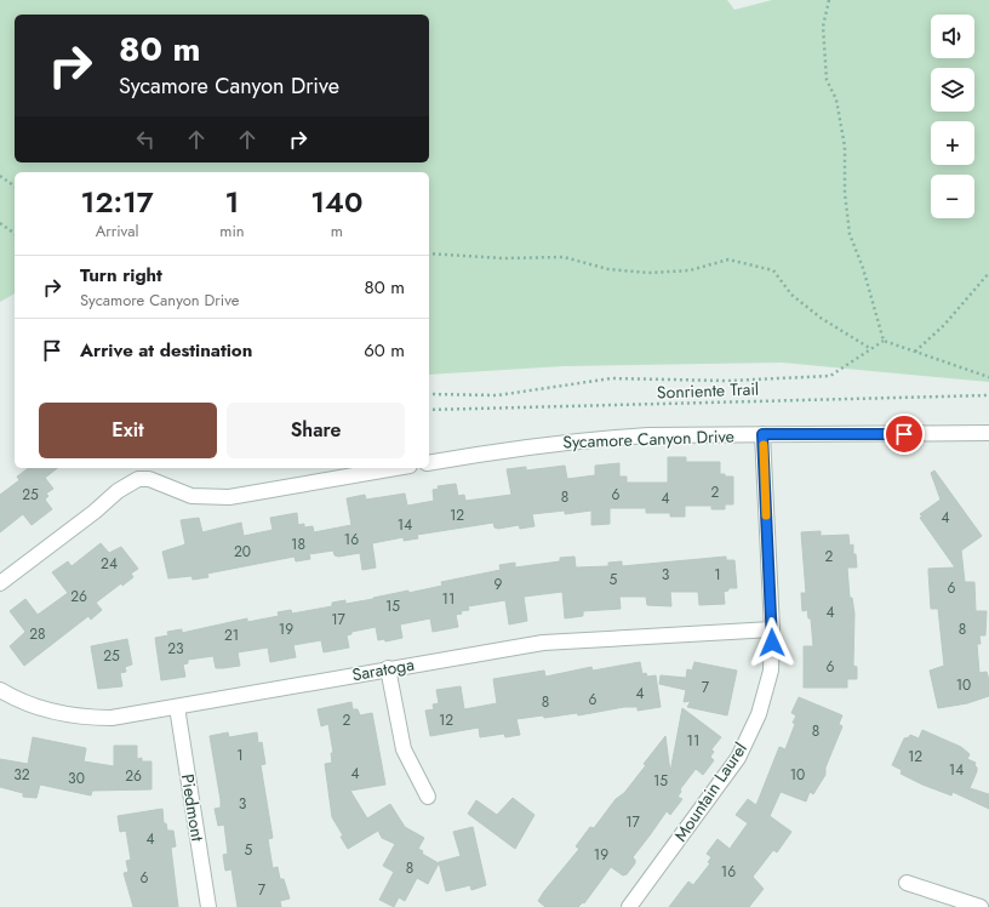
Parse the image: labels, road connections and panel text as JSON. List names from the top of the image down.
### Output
{
  "streets": {
    "street": [
      "Sycamore Canyon Drive",
      "Saratoga",
      "Mountain Laurel",
      "Piedmont"
    ],
    "path": ["Sonriente Trail"]
  },
  "crossings": [
    ["Sycamore Canyon Drive", "Mountain Laurel"],
    ["Saratoga", "Mountain Laurel"],
    ["Saratoga", "Piedmont"]
  ],
  "house_numbers": [
    "2",
    "25",
    "6",
    "8",
    "4",
    "12",
    "4",
    "14",
    "16",
    "18",
    "20",
    "2",
    "24",
    "3",
    "1",
    "5",
    "9",
    "6",
    "26",
    "11",
    "15",
    "4",
    "17",
    "19",
    "8",
    "28",
    "21",
    "23",
    "25",
    "6",
    "10",
    "7",
    "4",
    "6",
    "8",
    "2",
    "12",
    "8",
    "11",
    "1",
    "12",
    "14",
    "4",
    "32",
    "10",
    "26",
    "30",
    "15",
    "3",
    "17",
    "4",
    "5",
    "19",
    "8",
    "16",
    "6",
    "7"
  ],
  "page": {
    "map_buttons": ["+", "−"],
    "turn": ["80 m", "Sycamore Canyon Drive"],
    "eta": [
      "12:17",
      "Arrival",
      "1",
      "min",
      "140",
      "m"
    ],
    "list": [
      {
        "name": "Turn right",
        "note": "Sycamore Canyon Drive",
        "value": "80 m"
      },
      {
        "name": "Arrive at destination",
        "value": "60 m"
      }
    ],
    "buttons": ["Exit", "Share"]
  }
}
